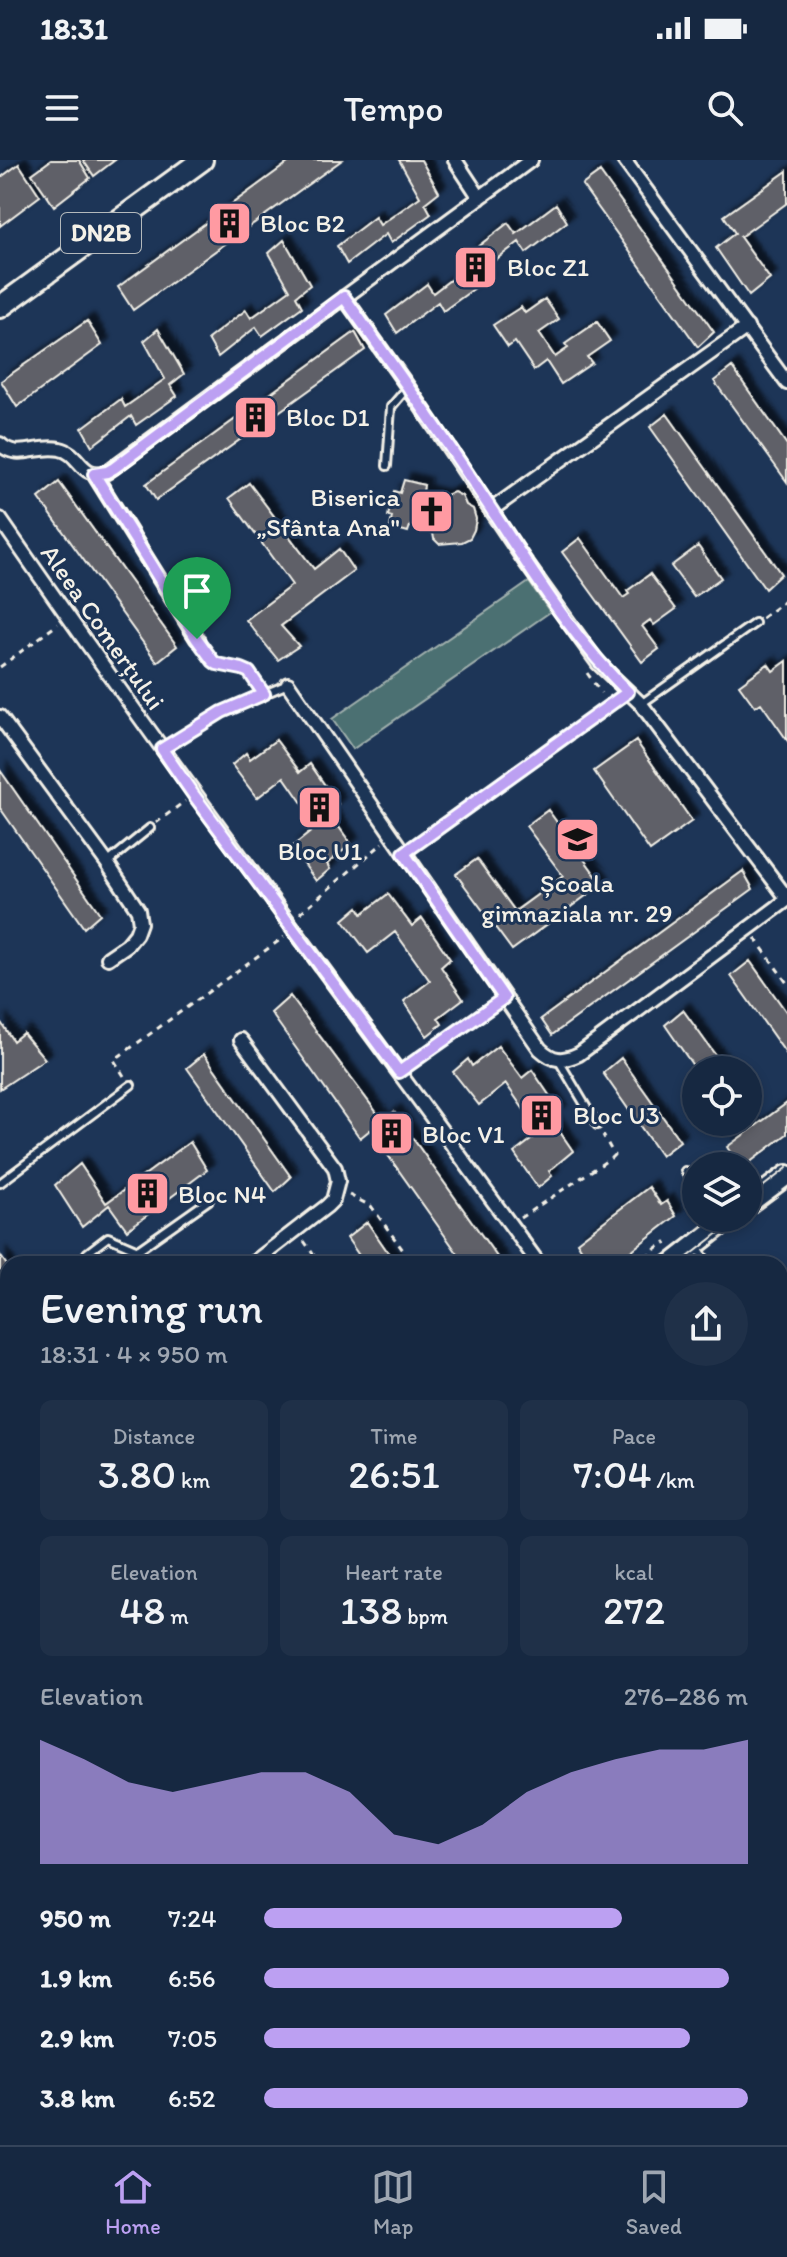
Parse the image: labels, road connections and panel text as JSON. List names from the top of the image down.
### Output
{
  "streets": {
    "main road": ["DN2B"],
    "street": ["Aleea Comerțului"]
  },
  "places": {
    "building": [
      "Bloc B2",
      "Bloc Z1",
      "Bloc D1",
      "Bloc U1",
      "Bloc U3",
      "Bloc V1",
      "Bloc N4"
    ],
    "church": ["Biserica „Sfânta Ana\""],
    "school or university": ["Școala gimnaziala nr. 29"]
  },
  "page": {
    "status": "18:31",
    "header": "Tempo",
    "heading": ["Evening run", "18:31 · 4 × 950 m"],
    "stats": [
      ["Distance", "3.80 km"],
      ["Time", "26:51"],
      ["Pace", "7:04 /km"],
      ["Elevation", "48 m"],
      ["Heart rate", "138 bpm"],
      ["kcal", "272"]
    ],
    "chart": ["Elevation", "276–286 m"],
    "list": [
      {
        "name": "950 m",
        "note": "7:24"
      },
      {
        "name": "1.9 km",
        "note": "6:56"
      },
      {
        "name": "2.9 km",
        "note": "7:05"
      },
      {
        "name": "3.8 km",
        "note": "6:52"
      }
    ],
    "tabs": ["Home", "Map", "Saved"]
  }
}
